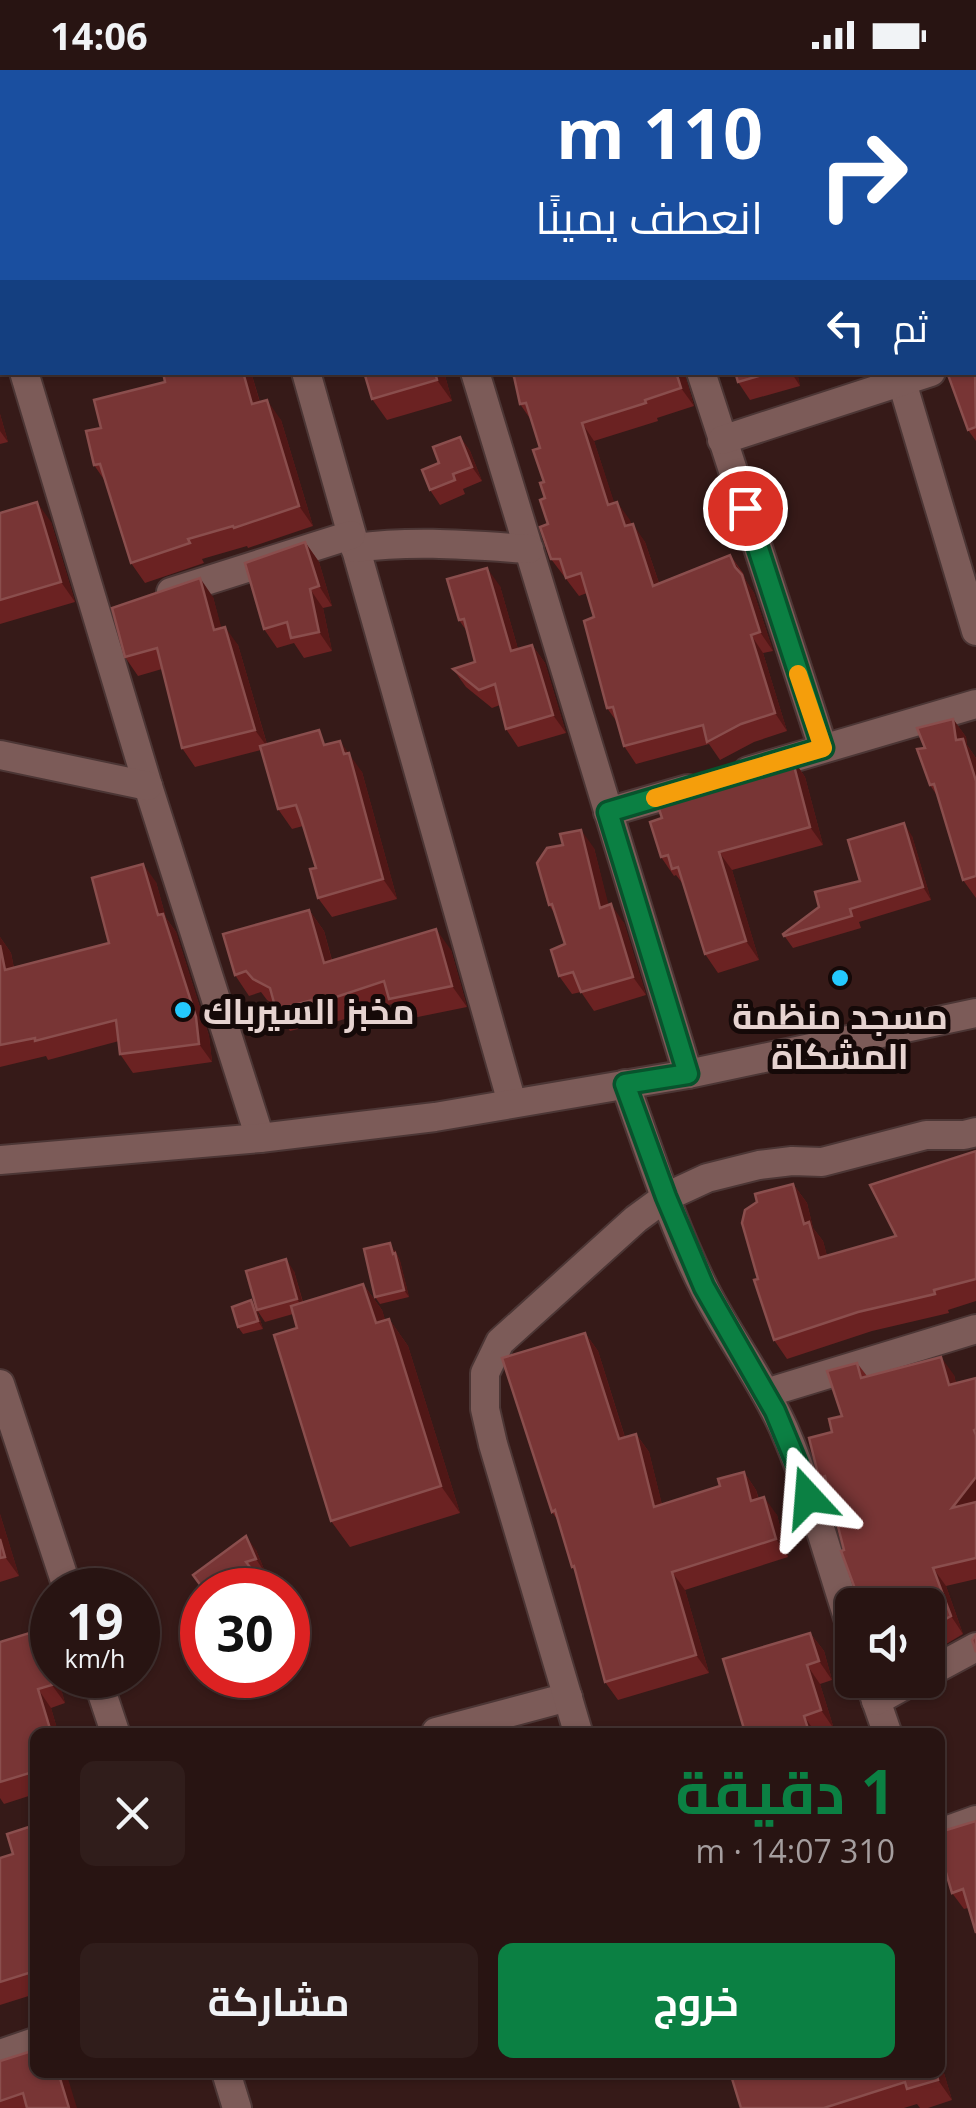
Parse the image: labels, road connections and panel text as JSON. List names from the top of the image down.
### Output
{
  "places": ["مسجد منظمة المشكاة", "مخبز السيرباك"],
  "page": {
    "status": "14:06",
    "turn": ["110 m", "انعطف يمينًا"],
    "then": "ثم",
    "speed": "19 km/h",
    "limit": "30",
    "heading": ["1 دقيقة", "310 m · 14:07"],
    "buttons": ["خروج", "مشاركة"]
  }
}
